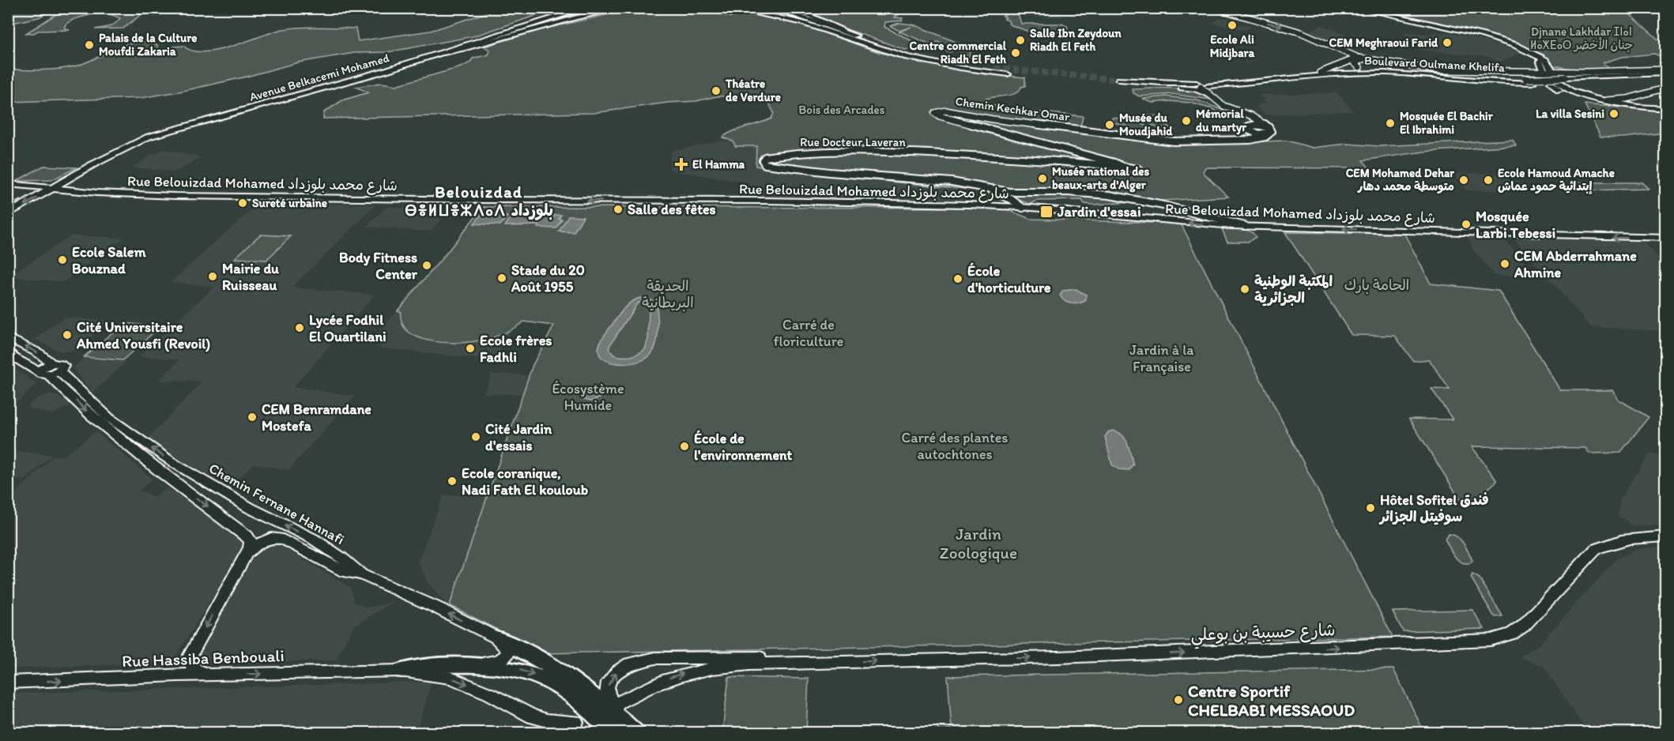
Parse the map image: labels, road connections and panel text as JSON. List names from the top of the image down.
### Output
{
  "streets": {
    "main road": [
      "Boulevard Oulmane Khelifa",
      "Avenue Belkacemi Mohamed",
      "Rue Belouizdad Mohamed شارع محمد بلوزداد",
      "Chemin Fernane Hannafi",
      "شارع حسيبة بن بوعلي",
      "Rue Hassiba Benbouali"
    ],
    "street": ["Chemin Kechkar Omar", "Rue Docteur Laveran"]
  },
  "crossings": [
    ["Avenue Belkacemi Mohamed", "Rue Belouizdad Mohamed شارع محمد بلوزداد"],
    ["Chemin Kechkar Omar", "Rue Docteur Laveran"],
    ["Rue Docteur Laveran", "Rue Belouizdad Mohamed شارع محمد بلوزداد"]
  ],
  "one_way": ["Rue Belouizdad Mohamed شارع محمد بلوزداد", "شارع حسيبة بن بوعلي", "Rue Hassiba Benbouali"],
  "districts": ["Belouizdad ⴱⴻⵍⵡⴻⵣⴷⴰⴷ بلوزداد"],
  "parks": [
    "Djnane Lakhdar ⵊⵏⴰⵏ ⵍⴰⵅⴹⴰⵔ جنان الأخضر",
    "Bois des Arcades",
    "الحامة بارك",
    "الحديقة البريطانية",
    "Carré de floriculture",
    "Jardin à la Française",
    "Écosystème Humide",
    "Carré des plantes autochtones",
    "Jardin Zoologique"
  ],
  "places": {
    "other": [
      "Ecole Ali Midjbara",
      "Salle Ibn Zeydoun Riadh El Feth",
      "CEM Meghraoui Farid",
      "Palais de la Culture Moufdi Zakaria",
      "Centre commercial Riadh El Feth",
      "Théatre de Verdure",
      "La villa Sesini",
      "Mémorial du martyr",
      "Mosquée El Bachir El Ibrahimi",
      "Musée du Moudjahid",
      "Musée national des beaux-arts d'Alger",
      "CEM Mohamed Dehar متوسطة محمد دهار",
      "Ecole Hamoud Amache إبتدائية حمود عماش",
      "Sureté urbaine",
      "Salle des fêtes",
      "Mosquée Larbi Tebessi",
      "Ecole Salem Bouznad",
      "CEM Abderrahmane Ahmine",
      "Body Fitness Center",
      "Mairie du Ruisseau",
      "Stade du 20 Août 1955",
      "École d'horticulture",
      "المكتبة الوطنية الجزائرية",
      "Lycée Fodhil El Ouartilani",
      "Cité Universitaire Ahmed Yousfi (Revoil)",
      "Ecole frères Fadhli",
      "CEM Benramdane Mostefa",
      "Cité Jardin d'essais",
      "École de l'environnement",
      "Ecole coranique, Nadi Fath El kouloub",
      "Hôtel Sofitel فندق سوفيتل الجزائر",
      "Centre Sportif CHELBABI MESSAOUD"
    ],
    "health": ["El Hamma"],
    "transit": ["Jardin d'essai"]
  }
}
